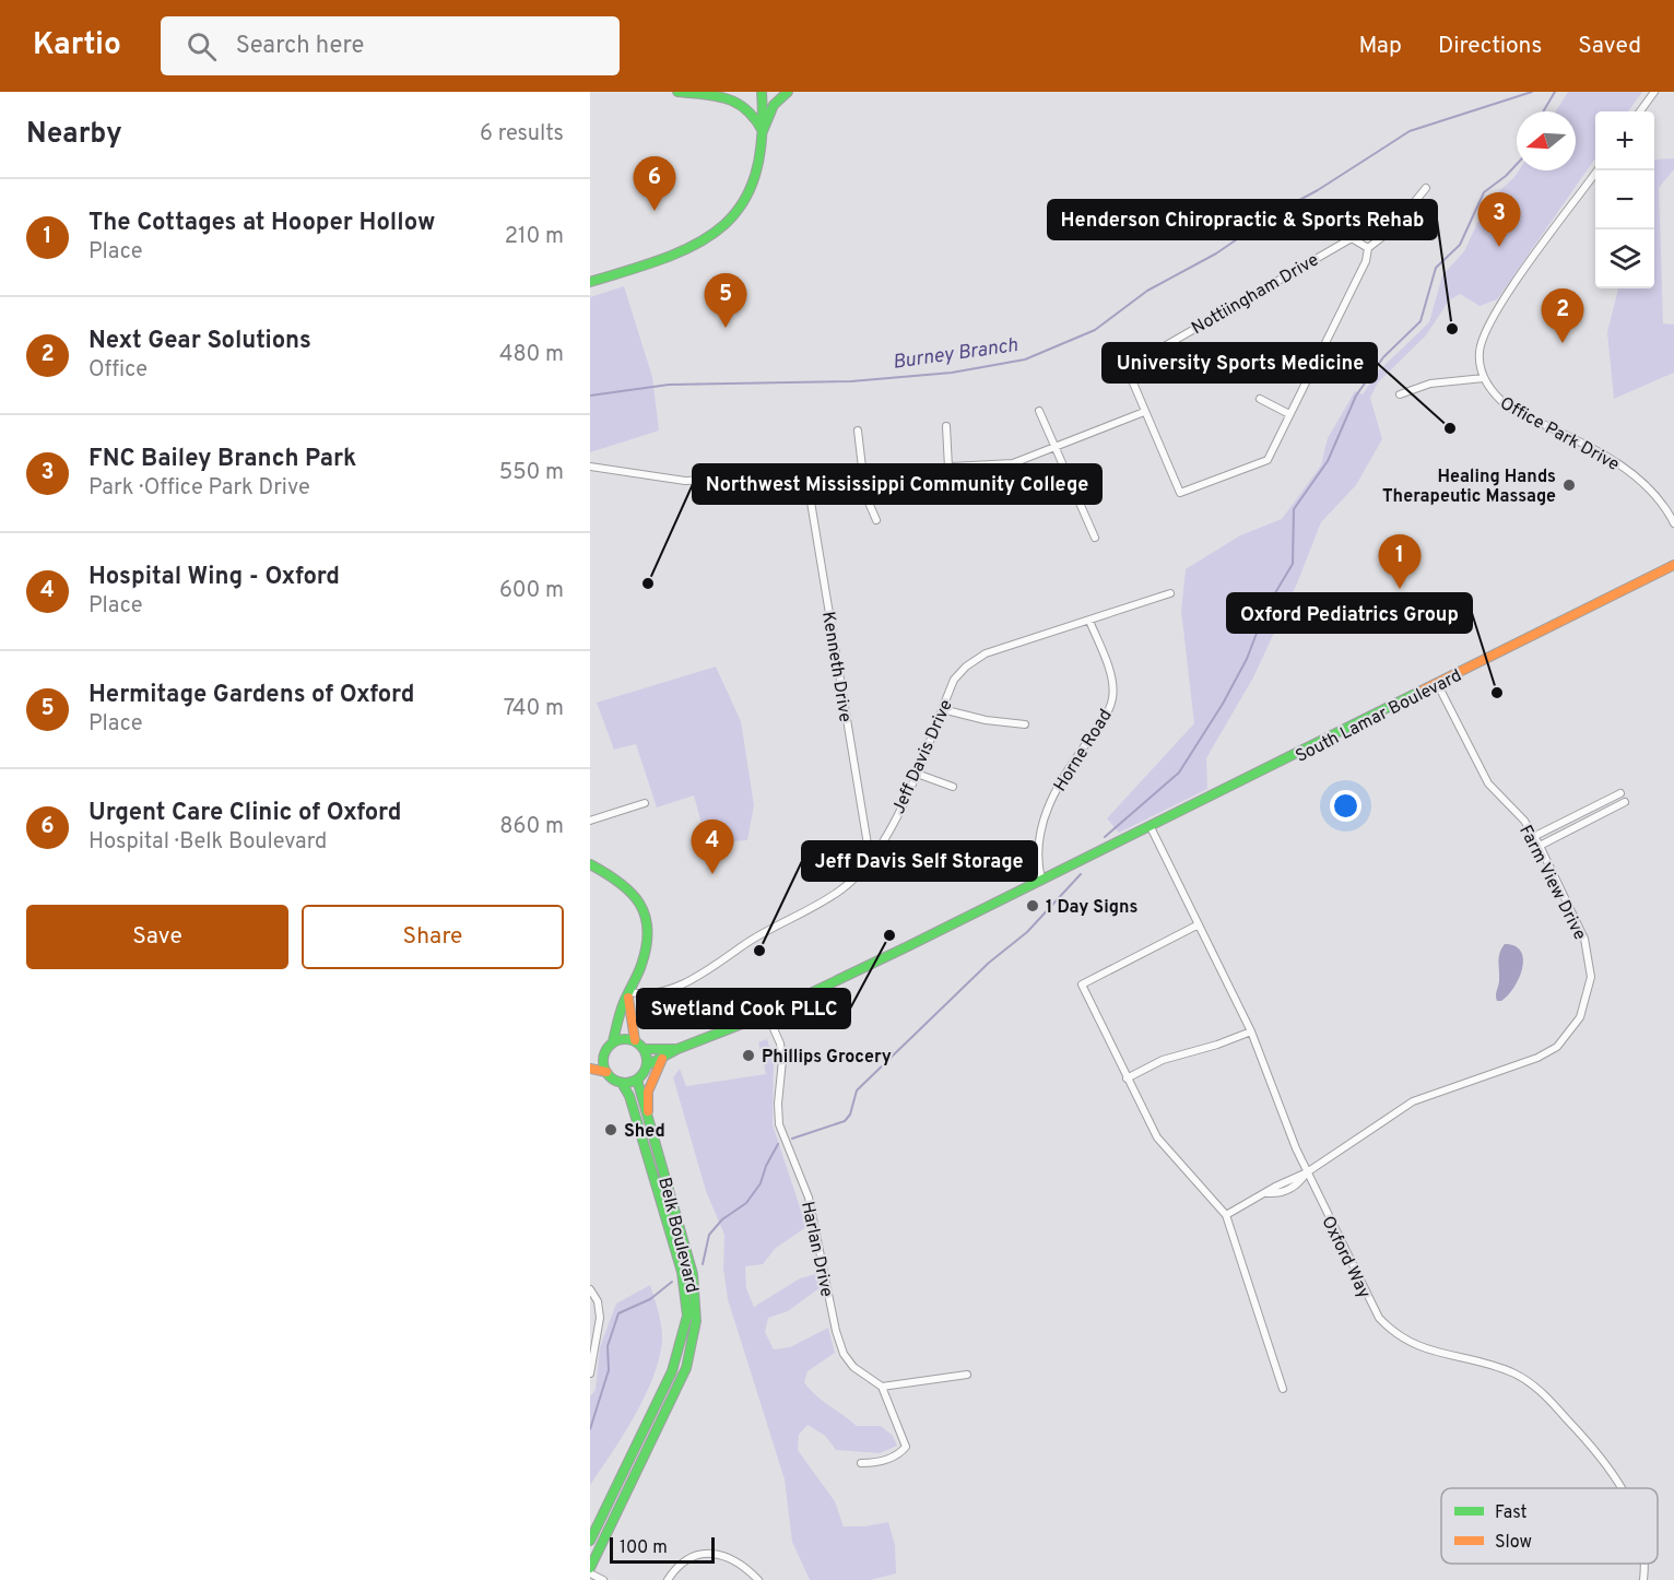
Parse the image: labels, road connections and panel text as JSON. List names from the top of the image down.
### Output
{
  "streets": {
    "main road": ["South Lamar Boulevard", "Belk Boulevard"],
    "street": [
      "Nottiingham Drive",
      "Office Park Drive",
      "Kenneth Drive",
      "Horne Road",
      "Jeff Davis Drive",
      "Farm View Drive",
      "Harlan Drive",
      "Oxford Way"
    ]
  },
  "crossings": [
    ["Kenneth Drive", "Jeff Davis Drive"],
    ["South Lamar Boulevard", "Horne Road"],
    ["South Lamar Boulevard", "Farm View Drive"],
    ["South Lamar Boulevard", "Oxford Way"],
    ["Horne Road", "Jeff Davis Drive"],
    ["Farm View Drive", "Oxford Way"]
  ],
  "water": ["Burney Branch"],
  "places": [
    "Henderson Chiropractic & Sports Rehab",
    "University Sports Medicine",
    "Healing Hands Therapeutic Massage",
    "Northwest Mississippi Community College",
    "Oxford Pediatrics Group",
    "1 Day Signs",
    "Swetland Cook PLLC",
    "Jeff Davis Self Storage",
    "Phillips Grocery",
    "Shed"
  ],
  "legend": ["Fast", "Slow"],
  "scale_bar": "100 m",
  "north": "left",
  "page": {
    "header": "Kartio",
    "search": "Search here",
    "nav": ["Map", "Directions", "Saved"],
    "heading": ["Nearby", "6 results"],
    "map_buttons": ["+", "−"],
    "pins": [
      "6",
      "3",
      "5",
      "2",
      "1",
      "4"
    ],
    "list": [
      {
        "mark": "1",
        "name": "The Cottages at Hooper Hollow",
        "note": "Place",
        "value": "210 m"
      },
      {
        "mark": "2",
        "name": "Next Gear Solutions",
        "note": "Office",
        "value": "480 m"
      },
      {
        "mark": "3",
        "name": "FNC Bailey Branch Park",
        "note": "Park · Office Park Drive",
        "value": "550 m"
      },
      {
        "mark": "4",
        "name": "Hospital Wing - Oxford",
        "note": "Place",
        "value": "600 m"
      },
      {
        "mark": "5",
        "name": "Hermitage Gardens of Oxford",
        "note": "Place",
        "value": "740 m"
      },
      {
        "mark": "6",
        "name": "Urgent Care Clinic of Oxford",
        "note": "Hospital · Belk Boulevard",
        "value": "860 m"
      }
    ],
    "buttons": ["Save", "Share"],
    "scale": "100 m"
  }
}
